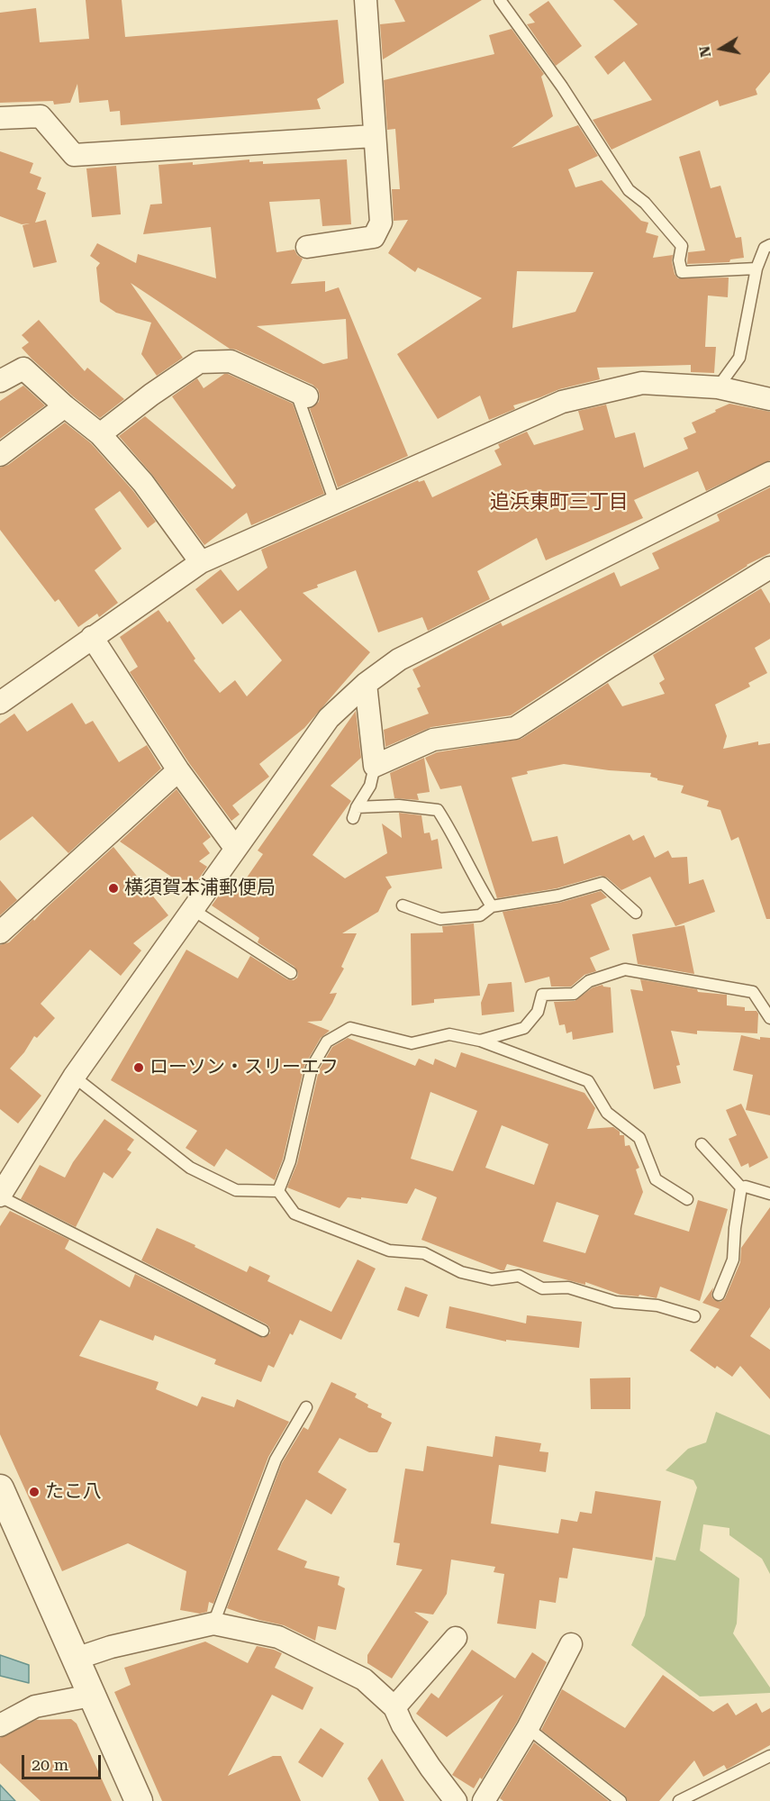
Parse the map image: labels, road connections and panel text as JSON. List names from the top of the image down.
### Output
{
  "districts": ["追浜東町三丁目"],
  "places": ["横須賀本浦郵便局", "ローソン・スリーエフ", "たこ八"],
  "scale_bar": "20 m",
  "north": "left"
}
